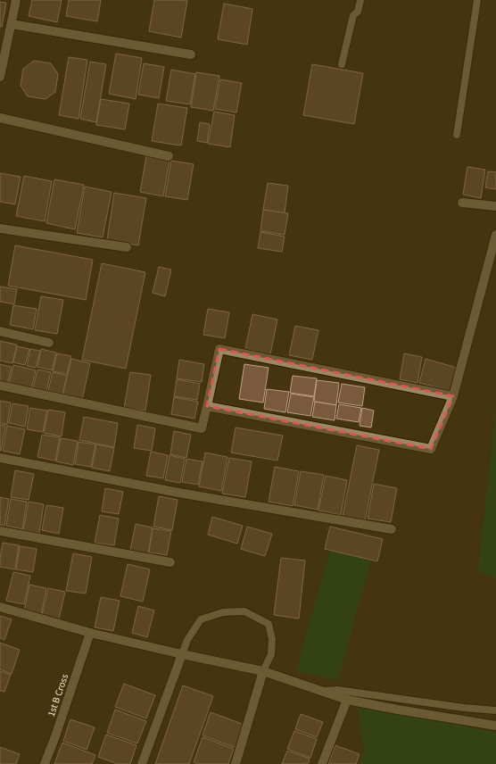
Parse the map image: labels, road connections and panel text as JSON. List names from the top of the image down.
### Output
{
  "streets": {
    "street": ["1st B Cross"]
  }
}
